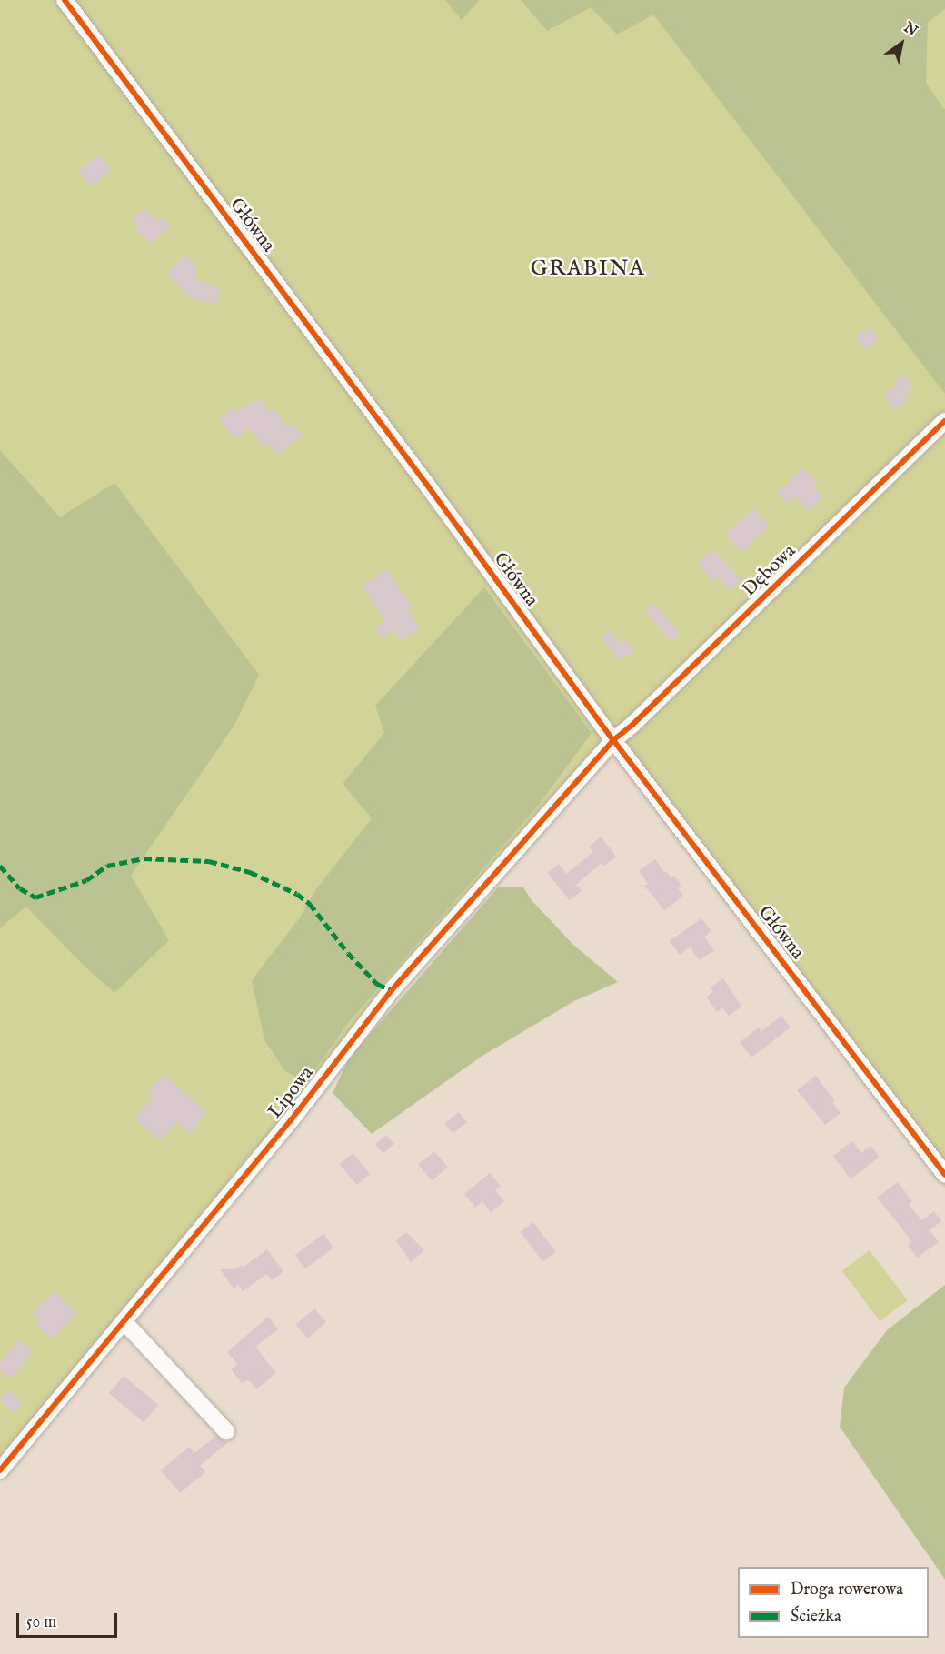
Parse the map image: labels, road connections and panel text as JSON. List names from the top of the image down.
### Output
{
  "streets": {
    "street": ["Główna", "Dębowa", "Lipowa"]
  },
  "crossings": [
    ["Główna", "Dębowa"],
    ["Główna", "Lipowa"],
    ["Dębowa", "Lipowa"]
  ],
  "districts": ["GRABINA"],
  "legend": ["Droga rowerowa", "Ścieżka"],
  "scale_bar": "50 m",
  "north": "top right"
}
